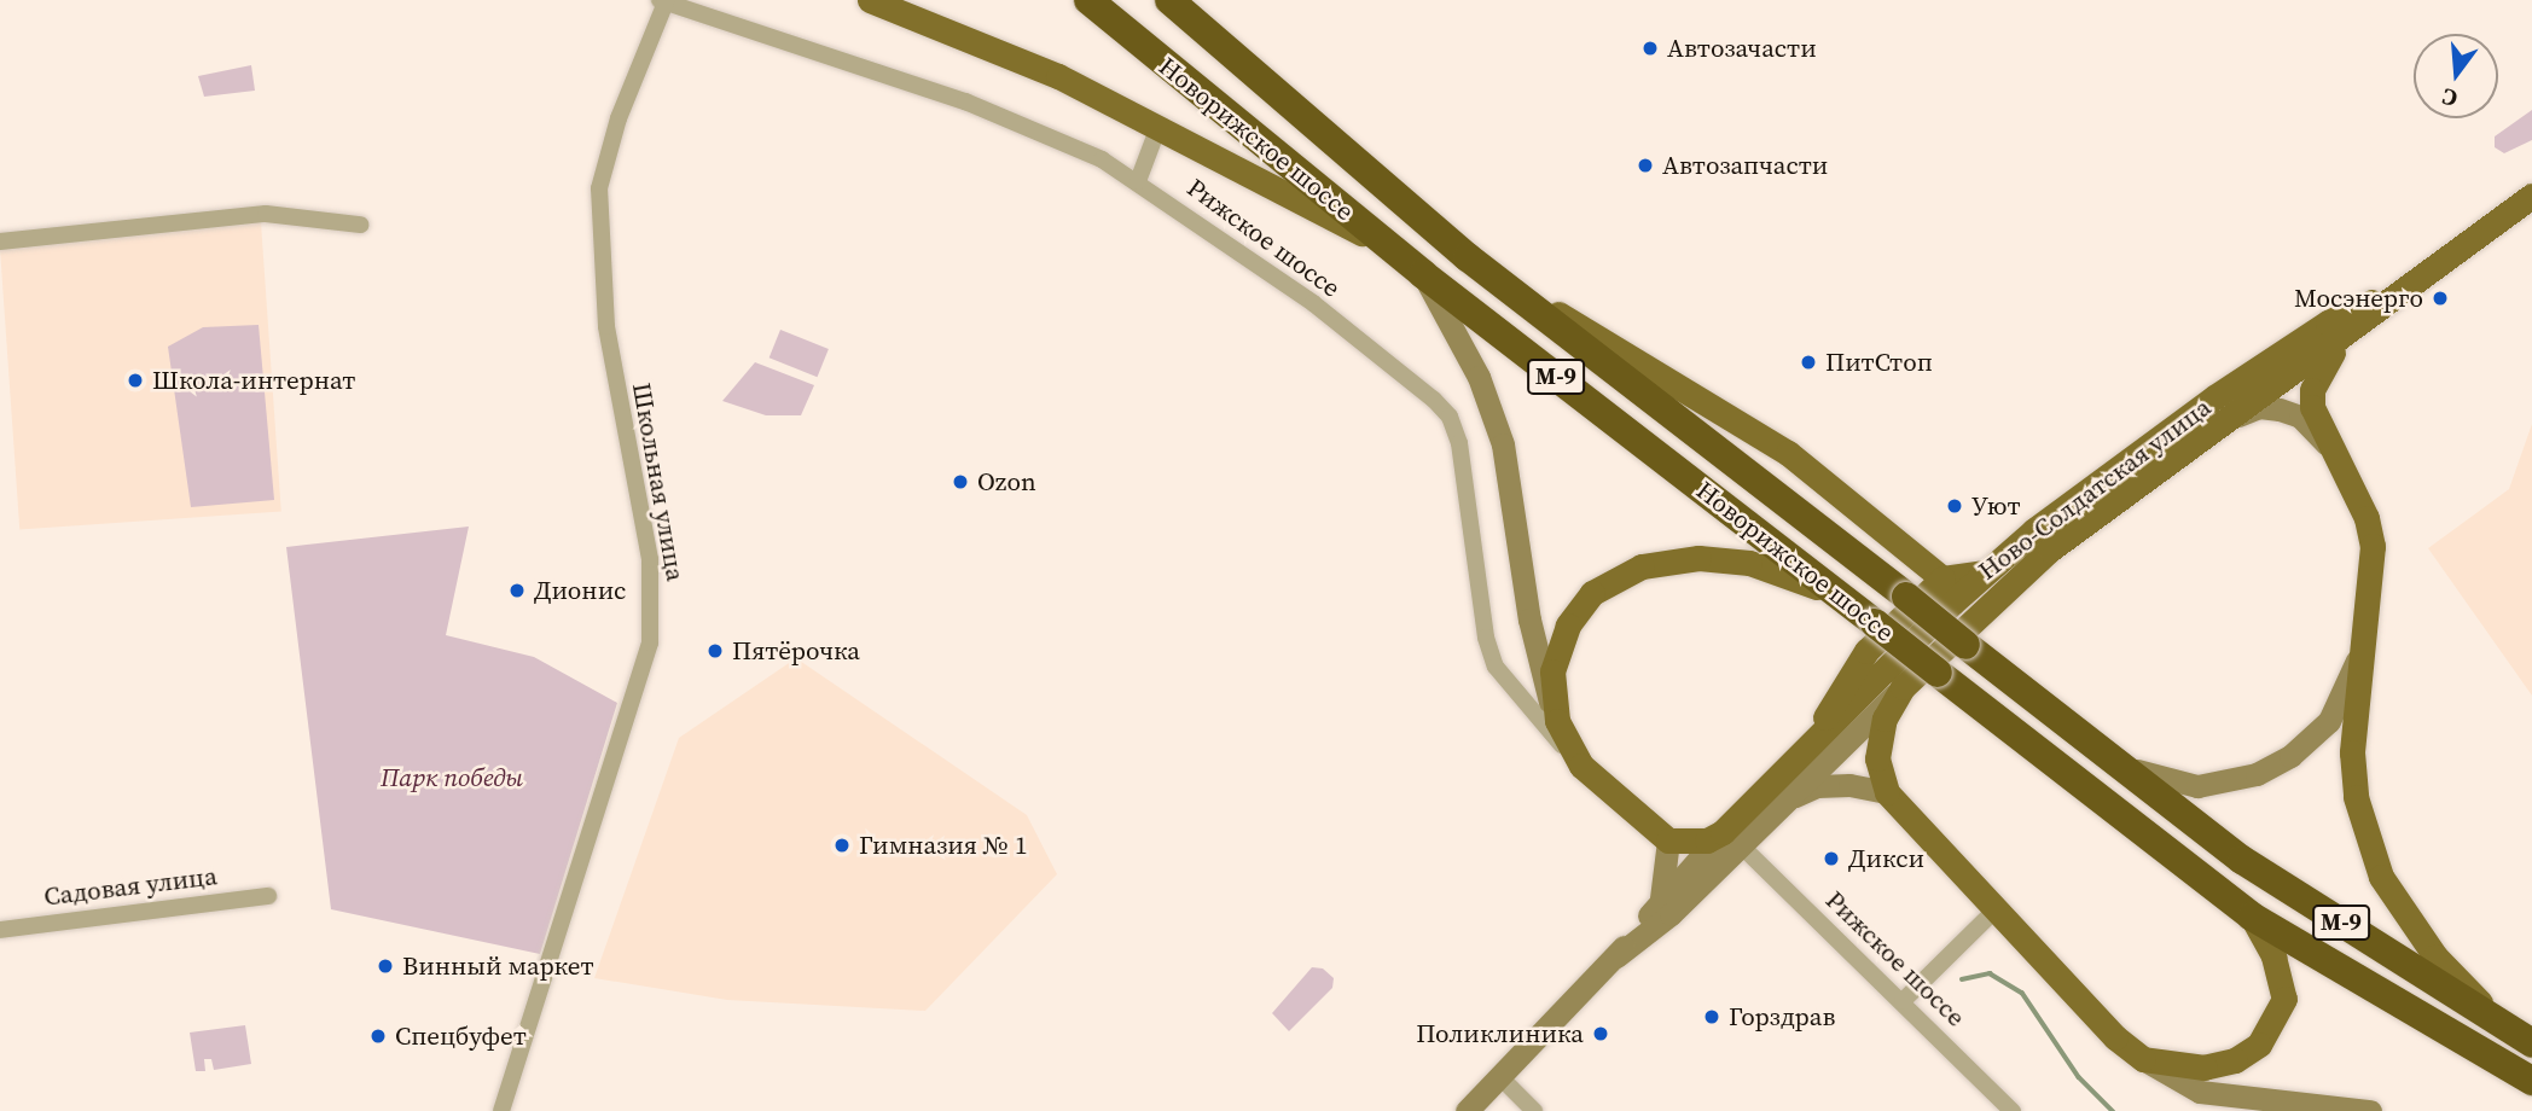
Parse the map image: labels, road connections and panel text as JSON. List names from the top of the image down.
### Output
{
  "streets": {
    "highway": ["Новорижское шоссе", "М-9"],
    "main road": ["Ново-Солдатская улица"],
    "street": ["Рижское шоссе", "Школьная улица", "Садовая улица"]
  },
  "crossings": [
    ["Новорижское шоссе", "М-9"],
    ["Рижское шоссе", "М-9"],
    ["Рижское шоссе", "Школьная улица"],
    ["Рижское шоссе", "Ново-Солдатская улица"]
  ],
  "parks": ["Парк победы"],
  "places": [
    "Автозачасти",
    "Автозапчасти",
    "Мосэнерго",
    "ПитСтоп",
    "Школа-интернат",
    "Ozon",
    "Уют",
    "Дионис",
    "Пятёрочка",
    "Гимназия № 1",
    "Дикси",
    "Винный маркет",
    "Горздрав",
    "Поликлиника",
    "Спецбуфет"
  ],
  "north": "bottom"
}
